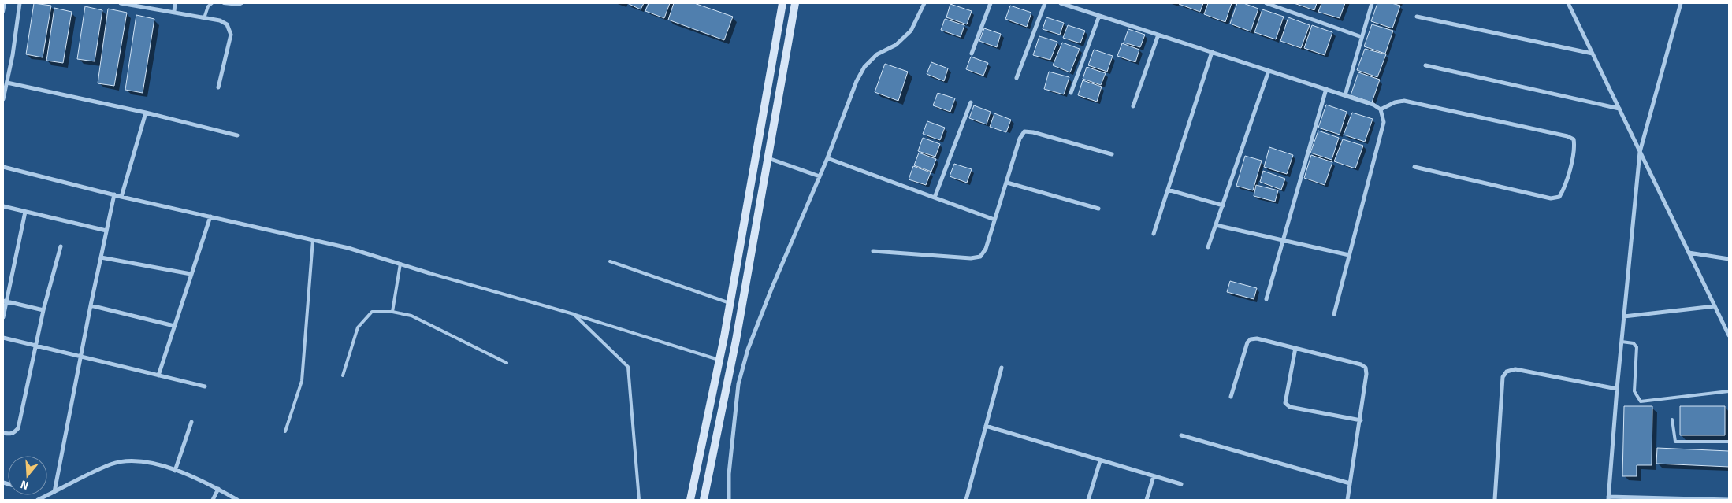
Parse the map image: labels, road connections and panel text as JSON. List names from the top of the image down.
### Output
{
  "north": "bottom"
}
